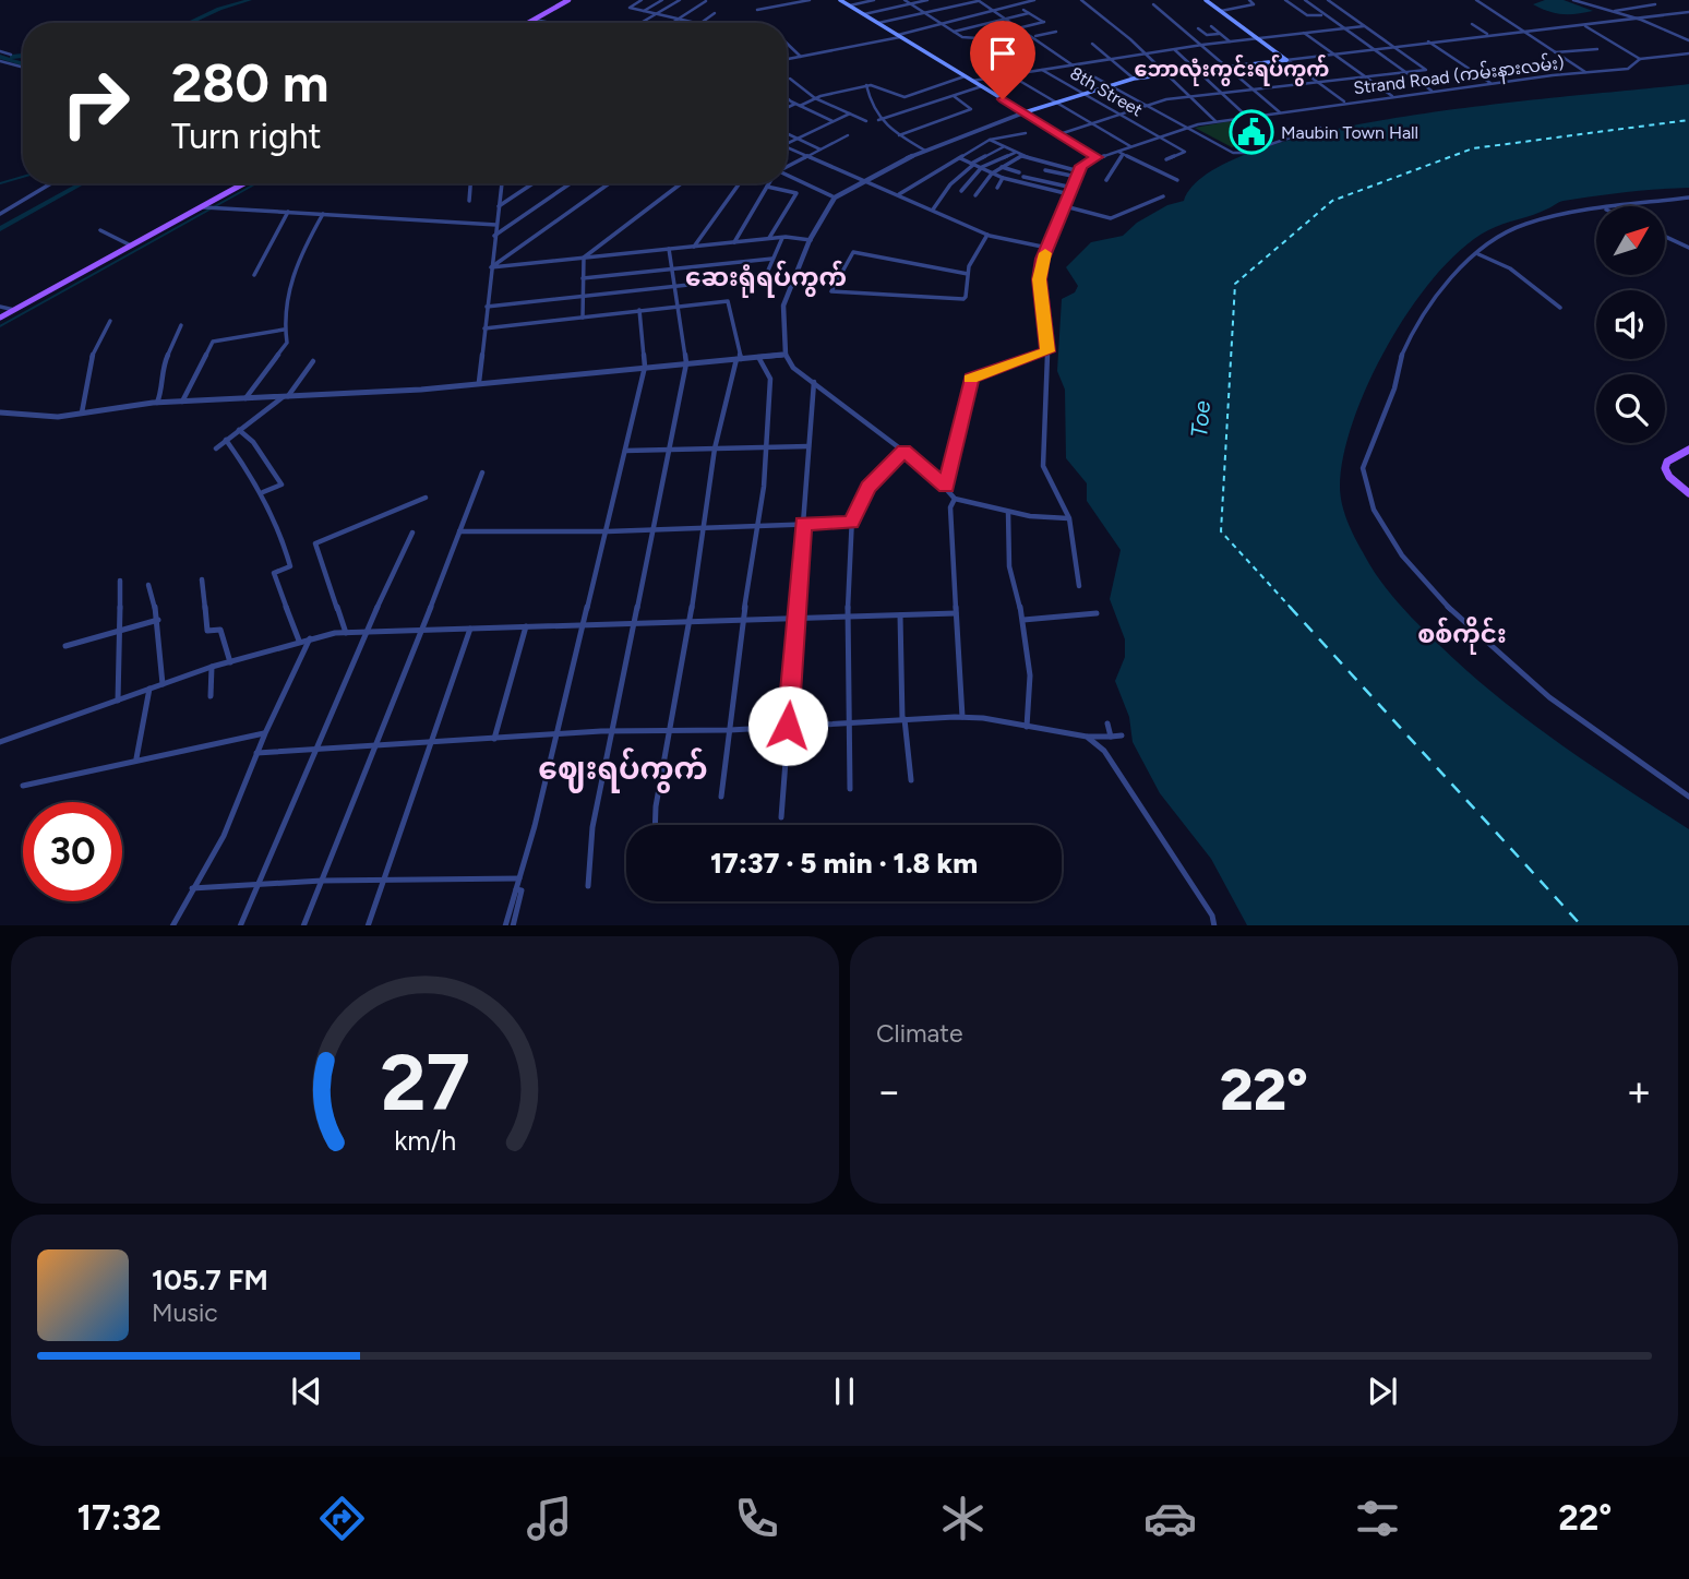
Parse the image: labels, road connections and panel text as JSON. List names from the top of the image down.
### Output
{
  "streets": {
    "street": ["Strand Road (ကမ်းနားလမ်း)", "8th Street"]
  },
  "crossings": [
    ["Strand Road (ကမ်းနားလမ်း)", "8th Street"]
  ],
  "districts": [
    "ဘောလုံးကွင်းရပ်ကွက်",
    "ဆေးရုံရပ်ကွက်",
    "စစ်ကိုင်း",
    "ဈေးရပ်ကွက်"
  ],
  "water": ["Toe"],
  "places": {
    "public building": ["Maubin Town Hall"]
  },
  "north": "top right",
  "page": {
    "turn": ["280 m", "Turn right"],
    "limit": "30",
    "trip": "17:37 · 5 min · 1.8 km",
    "tile": "Climate",
    "heat": ["−", "22°", "+"],
    "song": ["105.7 FM", "Music"],
    "tabs": ["17:32", "22°"],
    "gauge": ["27", "km/h"]
  }
}
